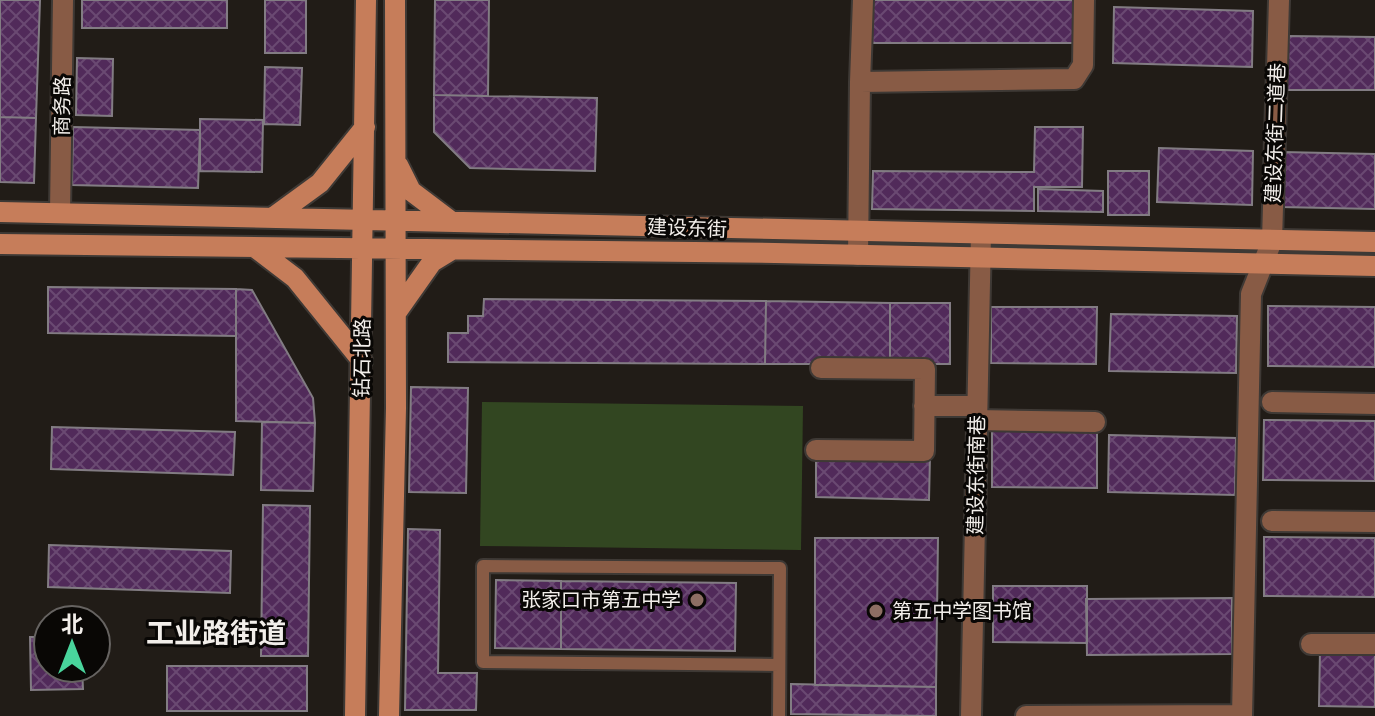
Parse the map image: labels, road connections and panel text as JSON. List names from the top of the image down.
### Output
{
  "streets": {
    "main road": ["建设东街", "钻石北路"],
    "street": ["商务路", "建设东街二道巷", "建设东街南巷"]
  },
  "crossings": [
    ["商务路", "建设东街"],
    ["建设东街二道巷", "建设东街"],
    ["建设东街", "钻石北路"],
    ["建设东街", "建设东街南巷"]
  ],
  "districts": ["工业路街道"],
  "places": ["张家口市第五中学", "第五中学图书馆"],
  "north": "top"
}
